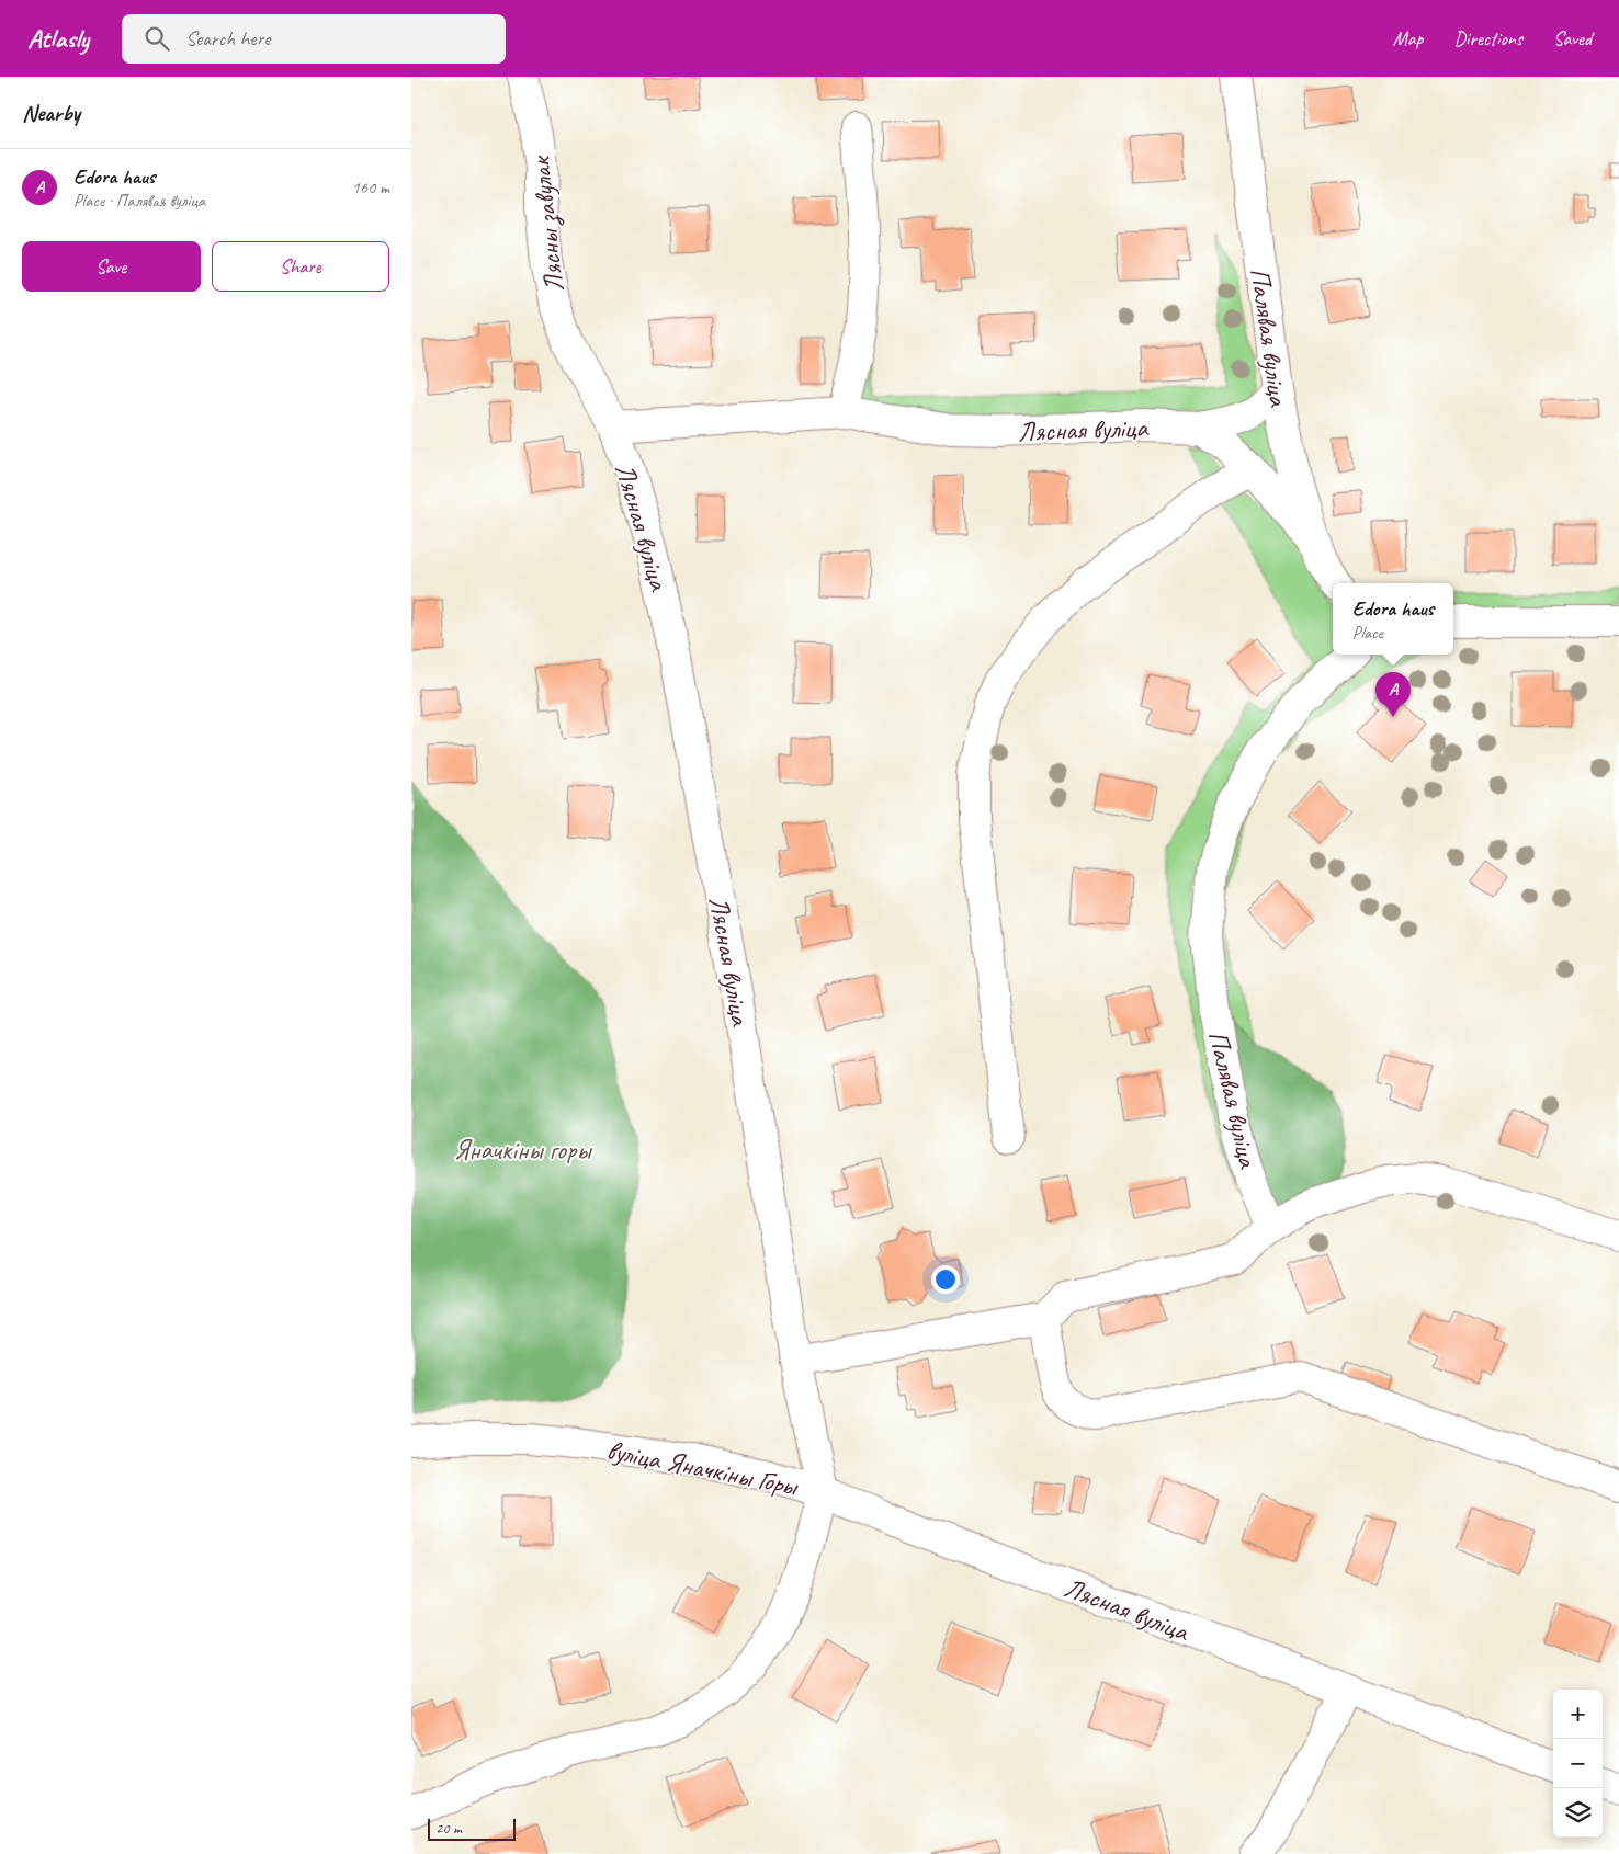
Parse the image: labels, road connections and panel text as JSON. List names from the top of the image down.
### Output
{
  "streets": {
    "street": [
      "Лясны завулак",
      "Палявая вуліца",
      "Лясная вуліца",
      "вуліца Яначкіны Горы"
    ]
  },
  "crossings": [
    ["Лясны завулак", "Лясная вуліца"],
    ["Палявая вуліца", "Лясная вуліца"],
    ["Лясная вуліца", "вуліца Яначкіны Горы"]
  ],
  "parks": ["Яначкіны горы"],
  "scale_bar": "20 m",
  "page": {
    "header": "Atlasly",
    "search": "Search here",
    "nav": ["Map", "Directions", "Saved"],
    "heading": "Nearby",
    "list": [
      {
        "mark": "A",
        "name": "Edora haus",
        "note": "Place · Палявая вуліца",
        "value": "160 m"
      }
    ],
    "buttons": ["Save", "Share"],
    "popup": ["Edora haus", "Place"],
    "pins": "A",
    "map_buttons": ["+", "−"],
    "scale": "20 m"
  }
}
